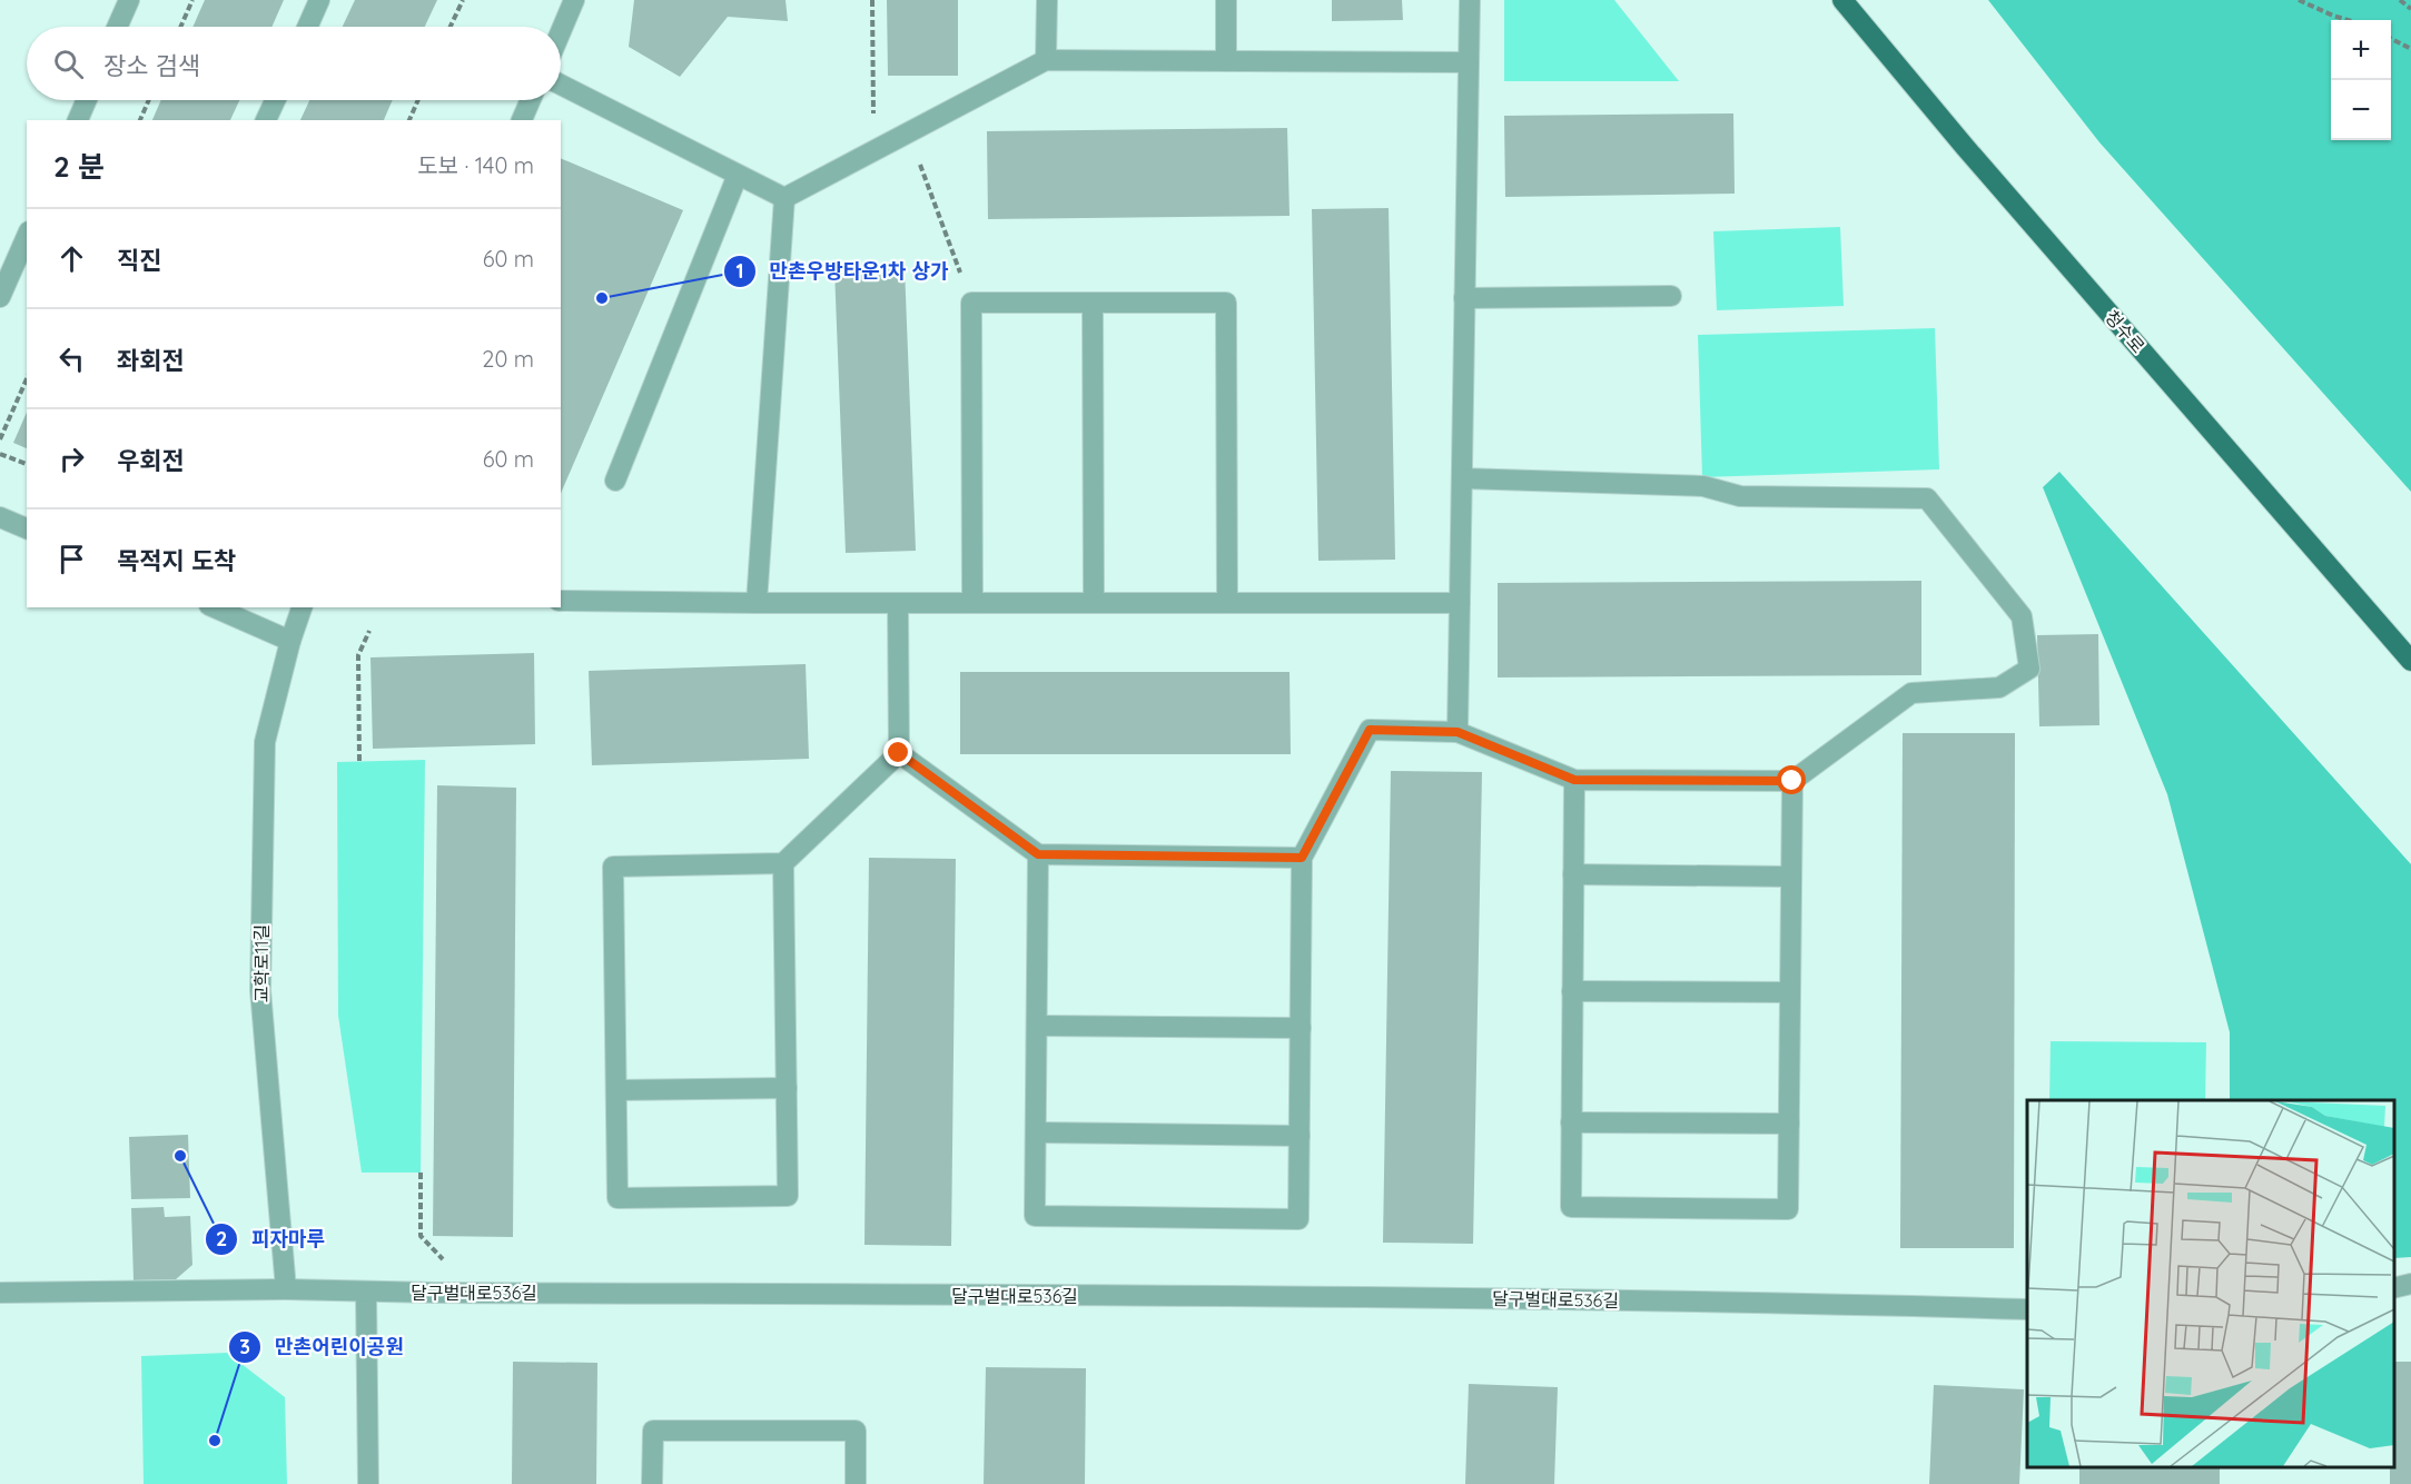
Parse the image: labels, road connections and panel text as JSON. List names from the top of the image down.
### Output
{
  "streets": {
    "main road": ["청수로"],
    "street": ["교학로11길", "달구벌대로536길"]
  },
  "crossings": [
    ["교학로11길", "달구벌대로536길"]
  ],
  "places": ["만촌우방타운1차 상가", "피자마루", "만촌어린이공원"],
  "page": {
    "map_buttons": ["+", "−"],
    "search": "장소 검색",
    "heading": ["2 분", "도보 · 140 m"],
    "list": [
      ["직진", "60 m"],
      ["좌회전", "20 m"],
      ["우회전", "60 m"],
      "목적지 도착"
    ]
  }
}
